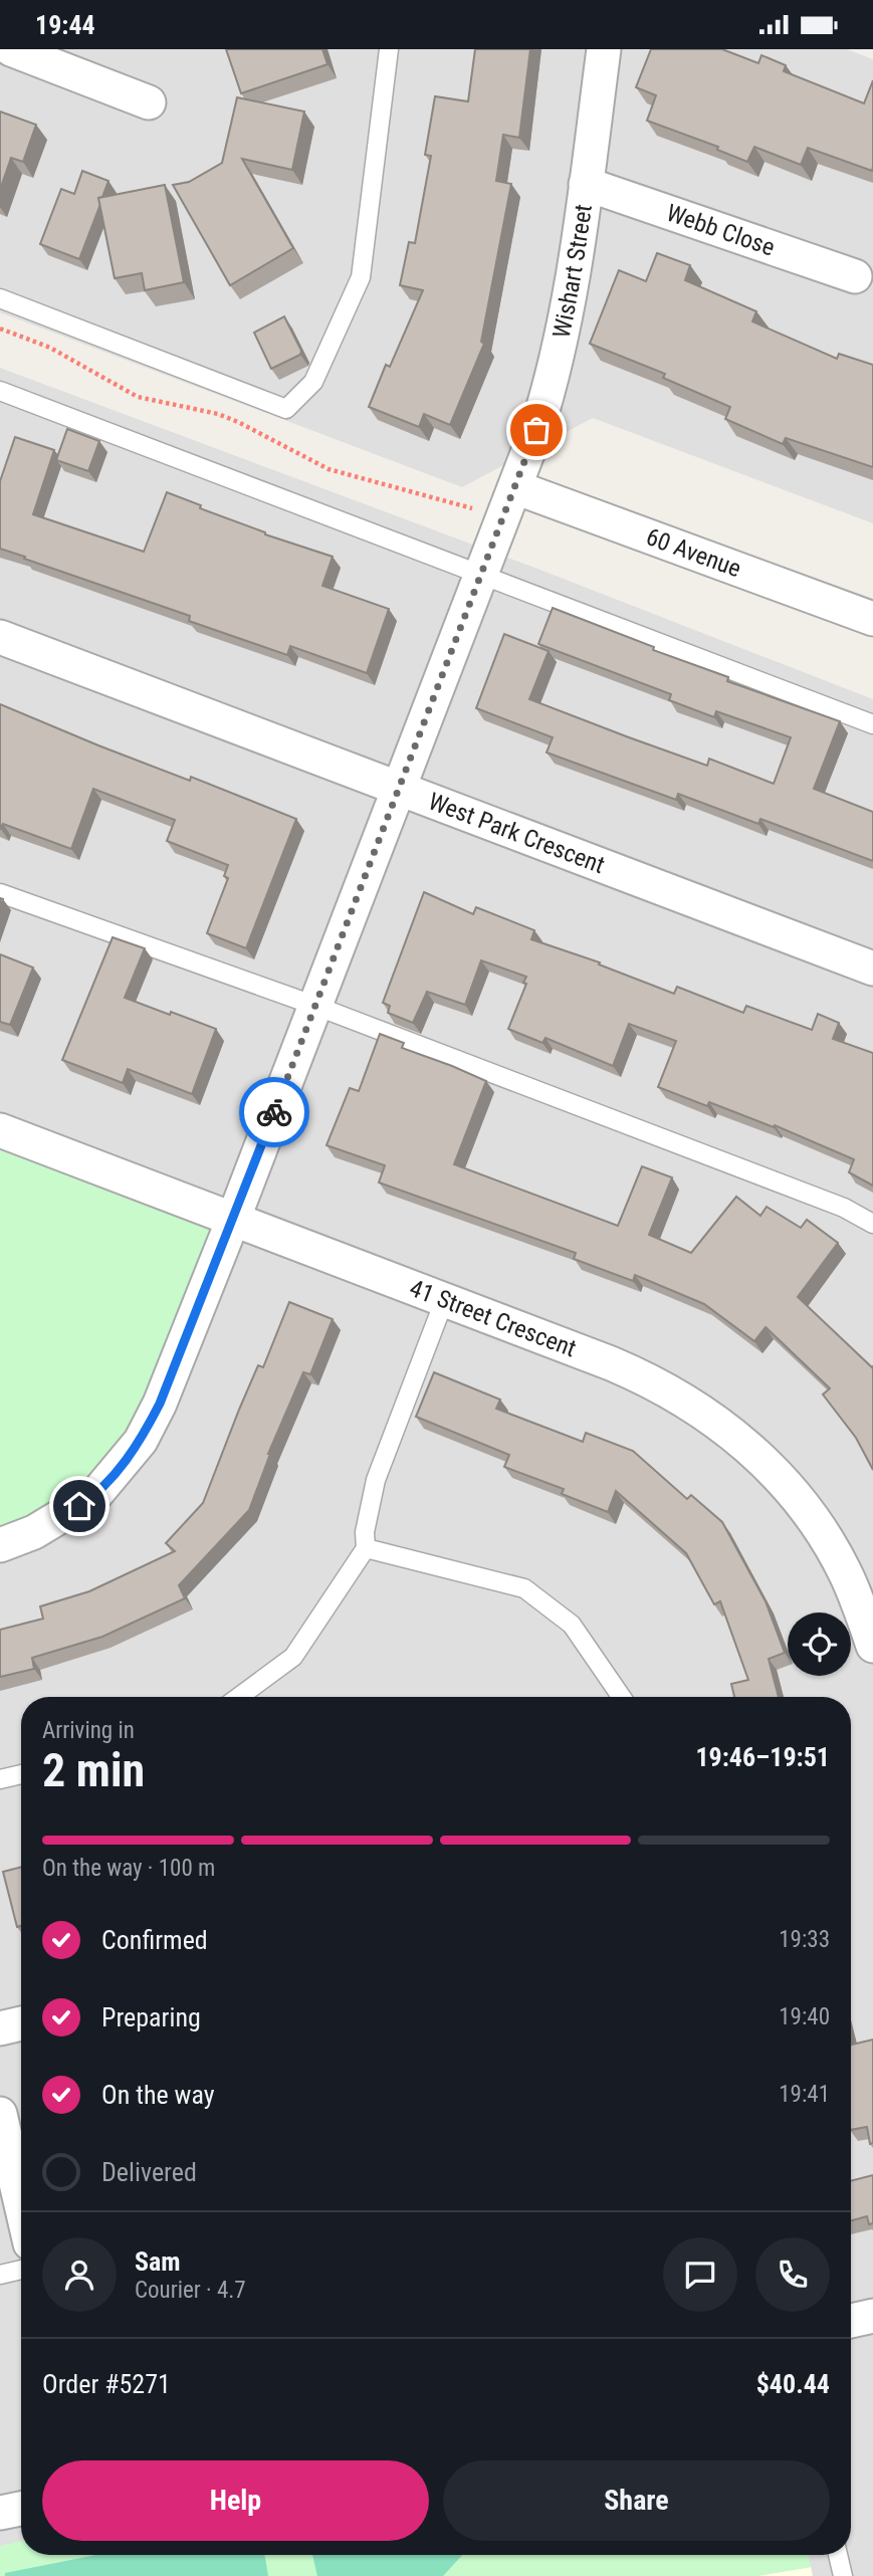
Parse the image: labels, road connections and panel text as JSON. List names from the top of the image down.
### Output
{
  "streets": {
    "street": [
      "Webb Close",
      "Wishart Street",
      "60 Avenue",
      "West Park Crescent",
      "41 Street Crescent"
    ]
  },
  "crossings": [
    ["Webb Close", "Wishart Street"],
    ["Wishart Street", "60 Avenue"],
    ["Wishart Street", "West Park Crescent"],
    ["Wishart Street", "41 Street Crescent"]
  ],
  "page": {
    "status": "19:44",
    "heading": ["2 min", "Arriving in", "19:46–19:51"],
    "panel": [
      "Sam",
      "Courier · 4.7",
      "Order #5271",
      "$40.44"
    ],
    "bar": "On the way · 100 m",
    "list": [
      ["Confirmed", "19:33"],
      ["Preparing", "19:40"],
      ["On the way", "19:41"],
      "Delivered"
    ],
    "buttons": ["Help", "Share"]
  }
}
